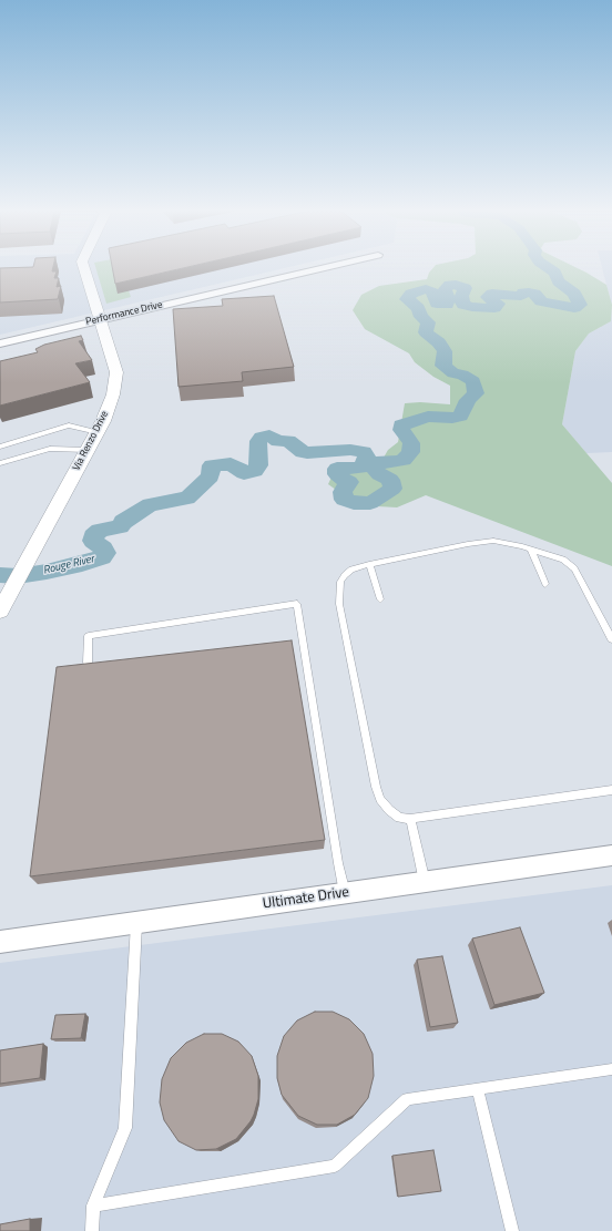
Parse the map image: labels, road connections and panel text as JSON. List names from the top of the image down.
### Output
{
  "streets": {
    "street": ["Performance Drive", "Via Renzo Drive", "Ultimate Drive"]
  },
  "crossings": [
    ["Performance Drive", "Via Renzo Drive"]
  ],
  "water": ["Rouge River"]
}
